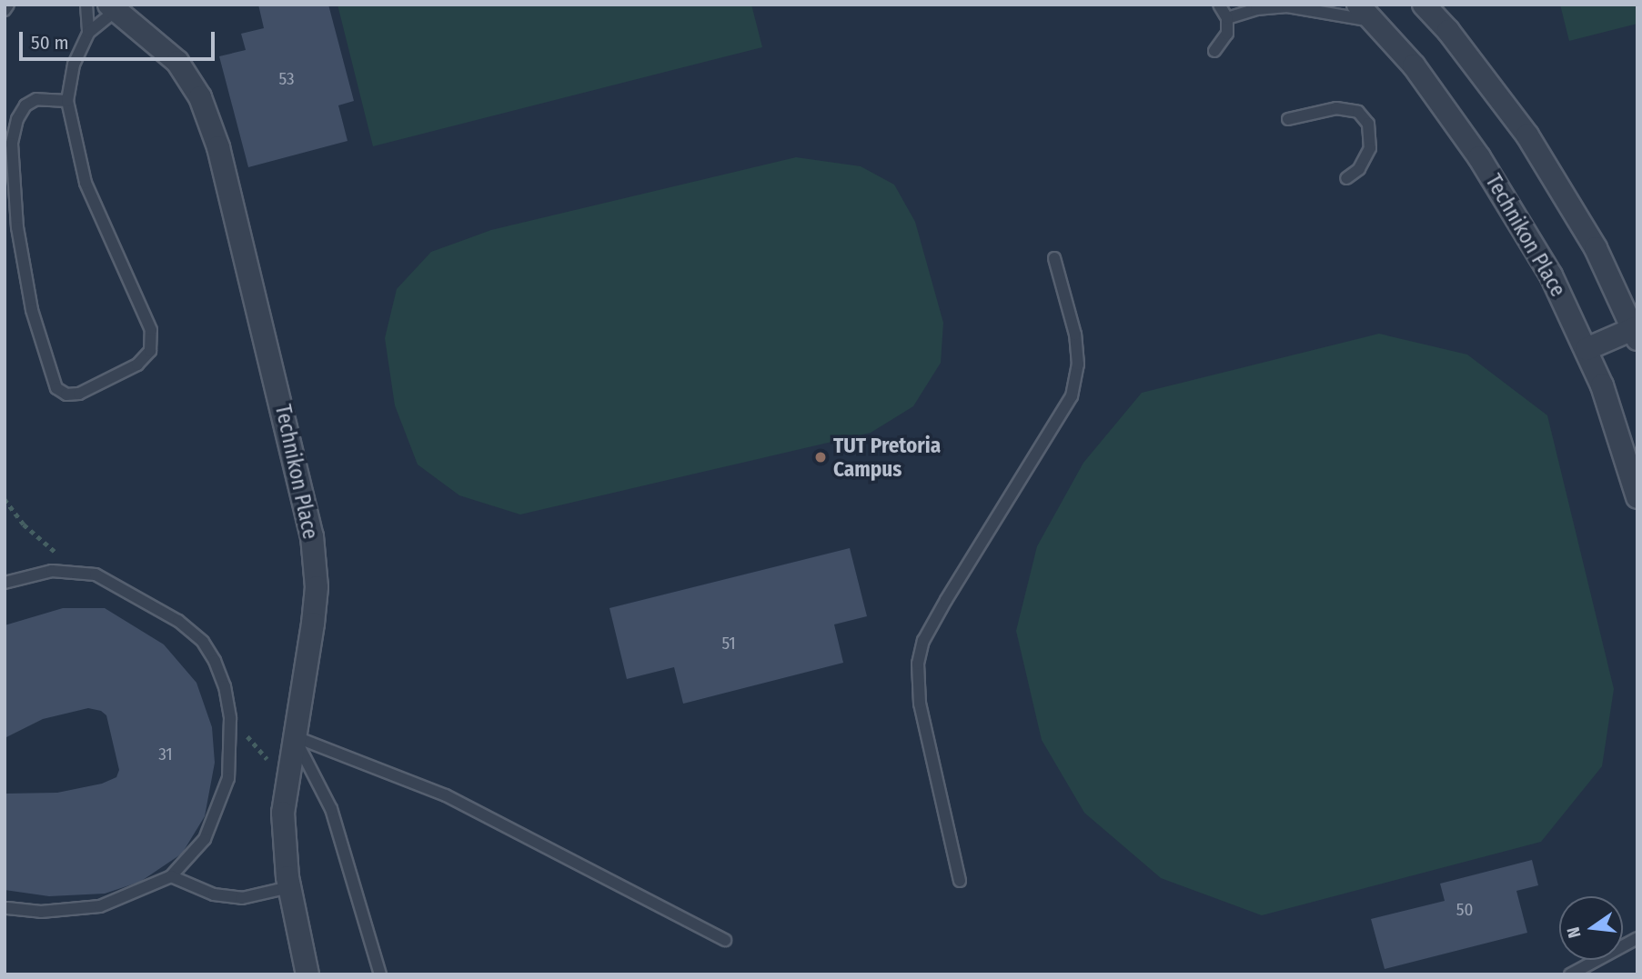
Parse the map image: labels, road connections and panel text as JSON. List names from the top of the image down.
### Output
{
  "streets": {
    "street": ["Technikon Place"]
  },
  "places": ["TUT Pretoria Campus"],
  "house_numbers": [
    "53",
    "51",
    "31",
    "50"
  ],
  "scale_bar": "50 m",
  "north": "left"
}
